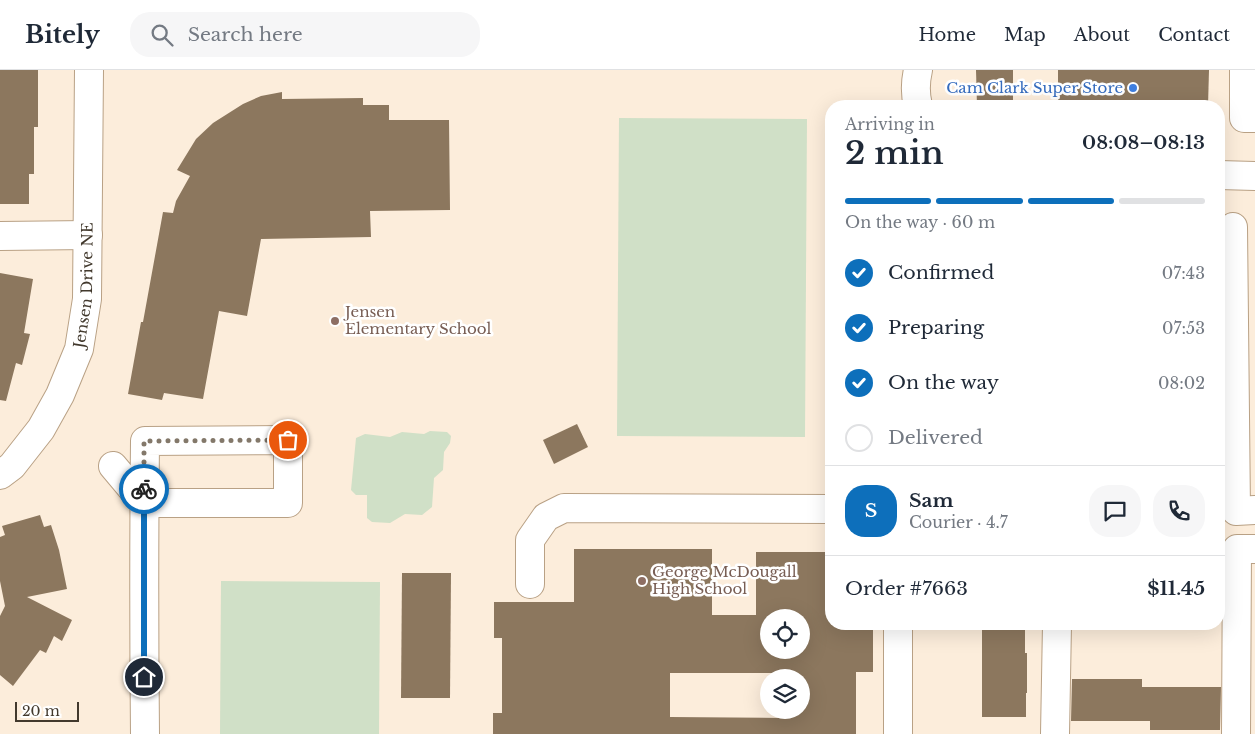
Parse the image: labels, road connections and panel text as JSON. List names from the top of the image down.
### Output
{
  "streets": {
    "street": ["Jensen Drive NE"]
  },
  "places": ["Cam Clark Super Store", "Jensen Elementary School", "George McDougall High School"],
  "scale_bar": "20 m",
  "page": {
    "header": "Bitely",
    "search": "Search here",
    "nav": [
      "Home",
      "Map",
      "About",
      "Contact"
    ],
    "heading": ["2 min", "Arriving in", "08:08–08:13"],
    "panel": [
      "Sam",
      "Courier · 4.7",
      "Order #7663",
      "$11.45"
    ],
    "bar": "On the way · 60 m",
    "list": [
      ["Confirmed", "07:43"],
      ["Preparing", "07:53"],
      ["On the way", "08:02"],
      "Delivered"
    ],
    "round": "S",
    "scale": "20 m"
  }
}
